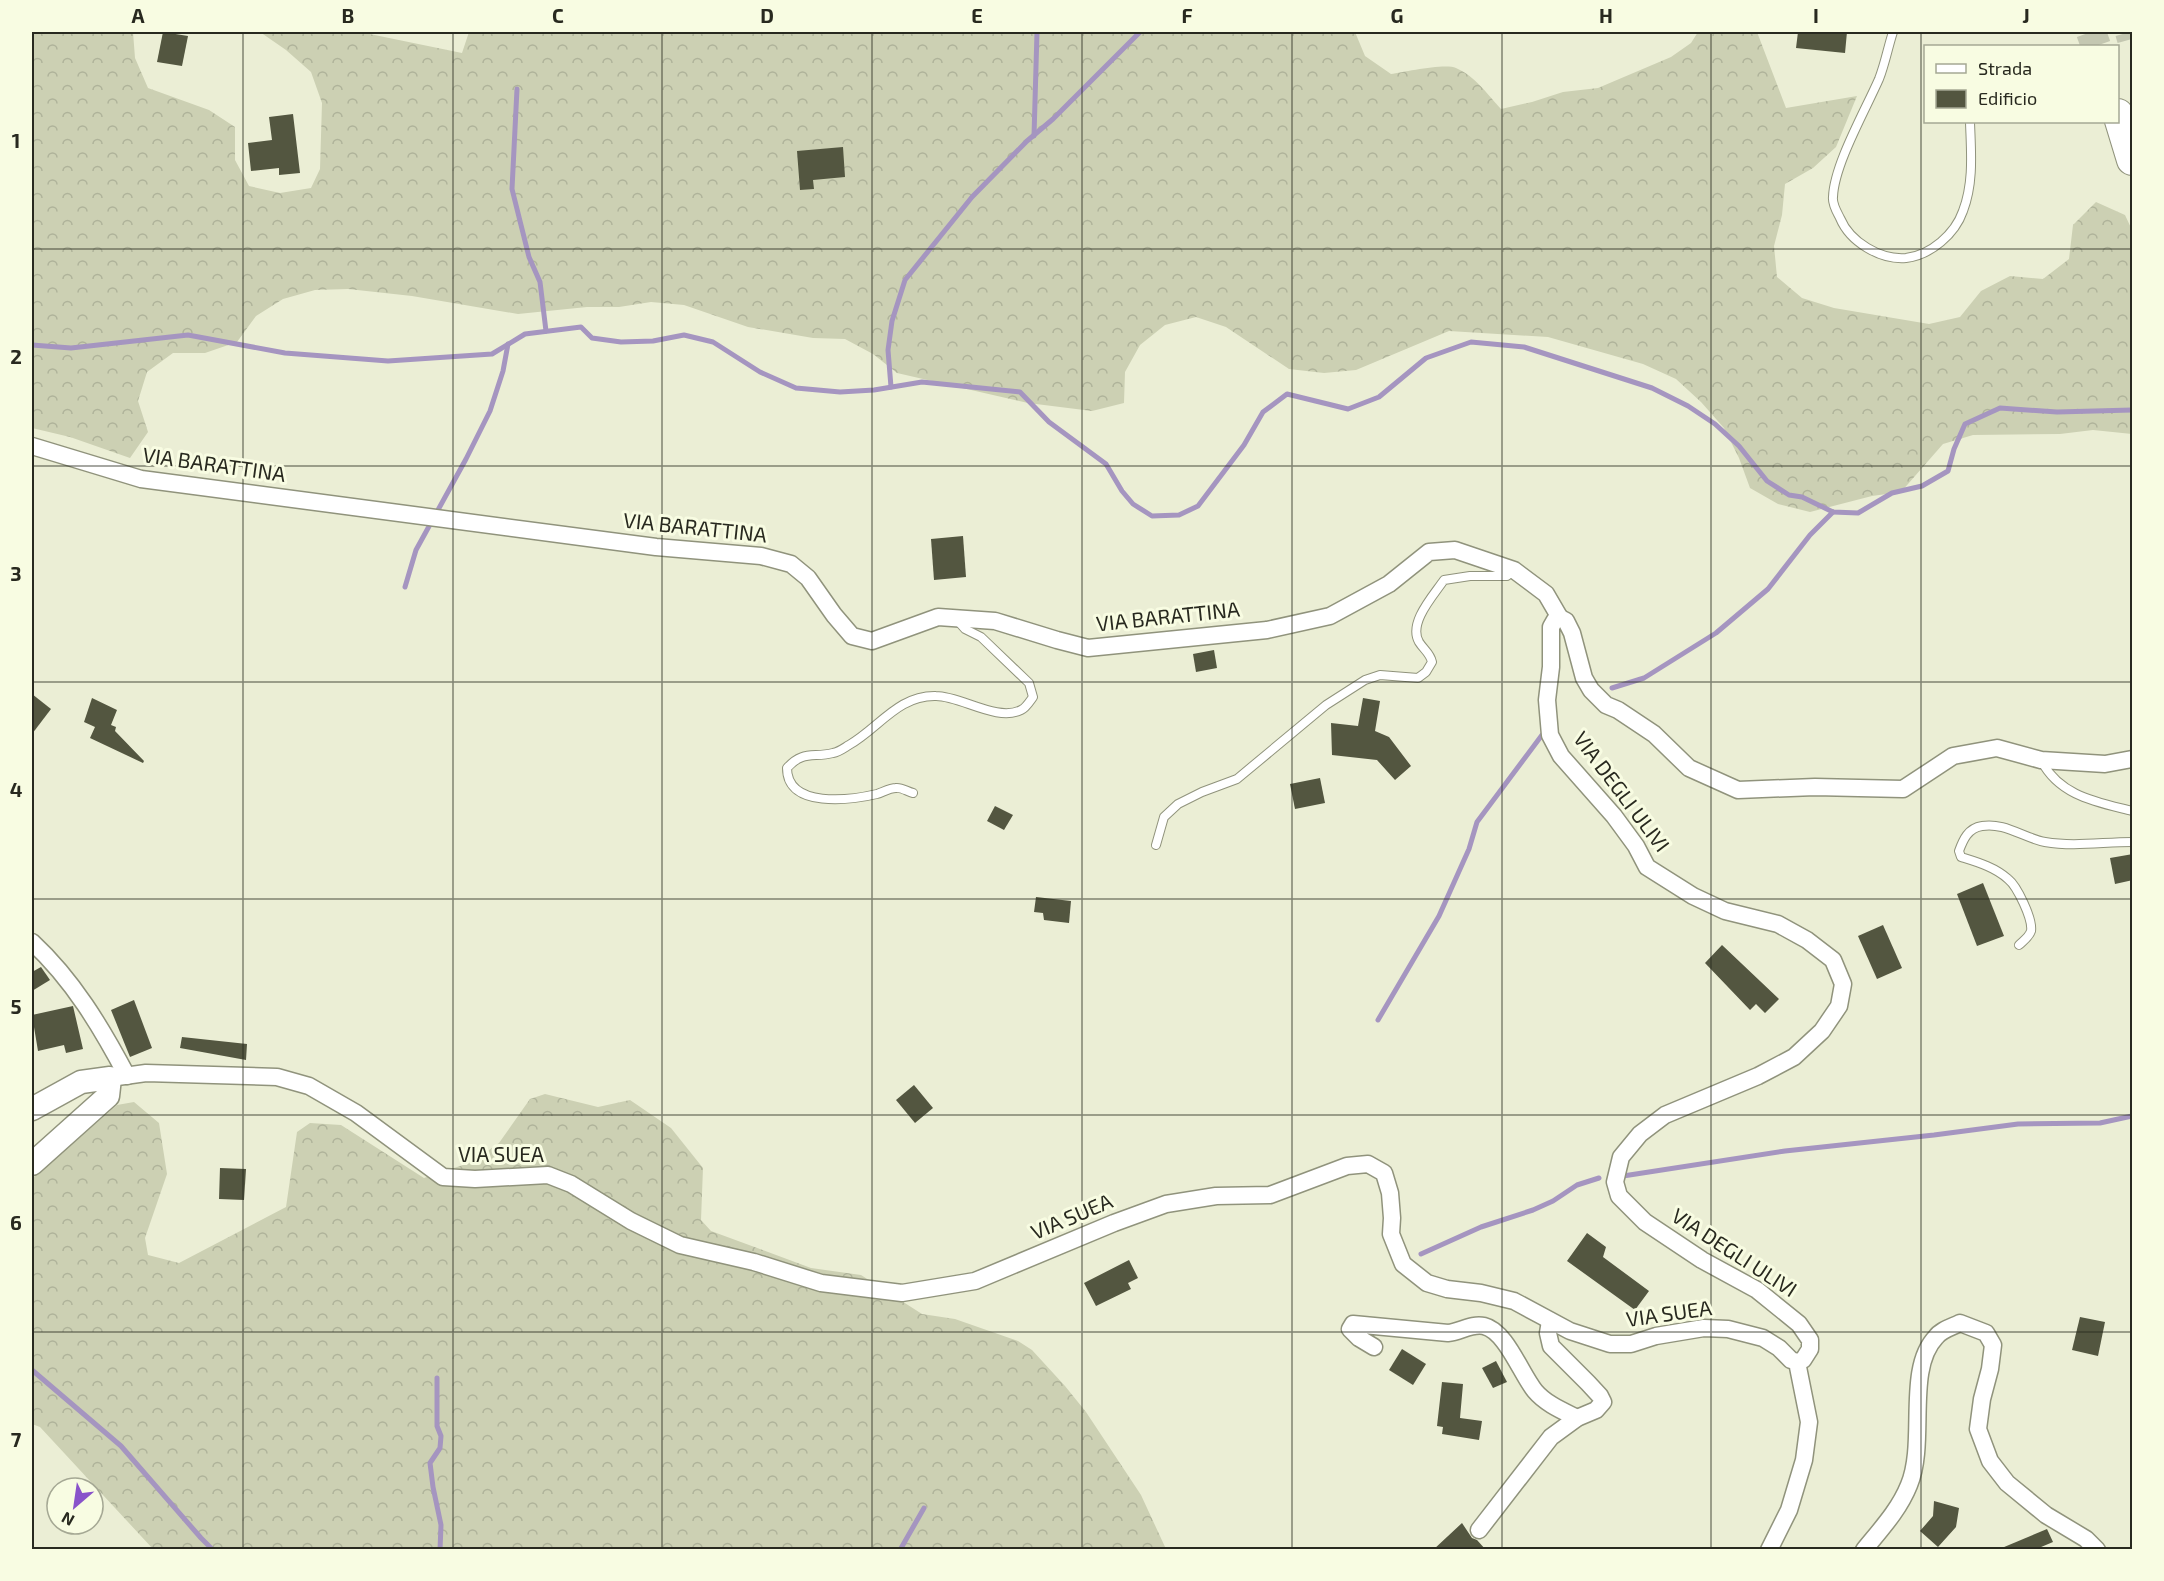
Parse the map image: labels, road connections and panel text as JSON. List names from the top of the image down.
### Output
{
  "streets": {
    "street": ["VIA BARATTINA", "VIA DEGLI ULIVI", "VIA SUEA"]
  },
  "crossings": [
    ["VIA BARATTINA", "VIA DEGLI ULIVI"],
    ["VIA DEGLI ULIVI", "VIA SUEA"]
  ],
  "legend": ["Strada", "Edificio"],
  "north": "bottom left",
  "grid": {
    "columns": [
      "A",
      "B",
      "C",
      "D",
      "E",
      "F",
      "G",
      "H",
      "I",
      "J"
    ],
    "rows": [
      "1",
      "2",
      "3",
      "4",
      "5",
      "6",
      "7"
    ]
  }
}
